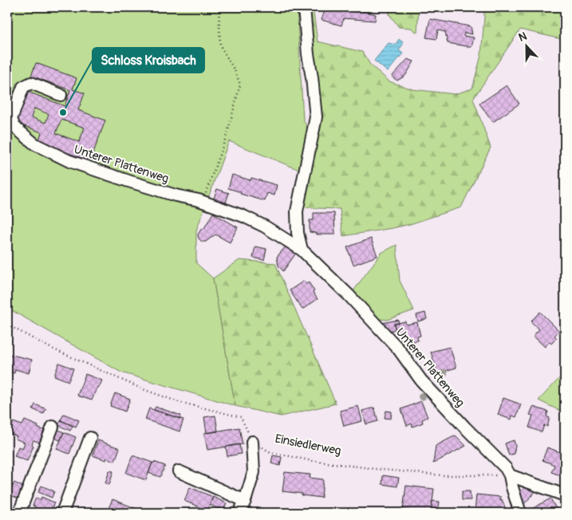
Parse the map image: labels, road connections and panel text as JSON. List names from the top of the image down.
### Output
{
  "streets": {
    "street": ["Unterer Plattenweg"],
    "path": ["Einsiedlerweg"]
  },
  "crossings": [
    ["Unterer Plattenweg", "Einsiedlerweg"]
  ],
  "places": ["Schloss Kroisbach"],
  "north": "top"
}
